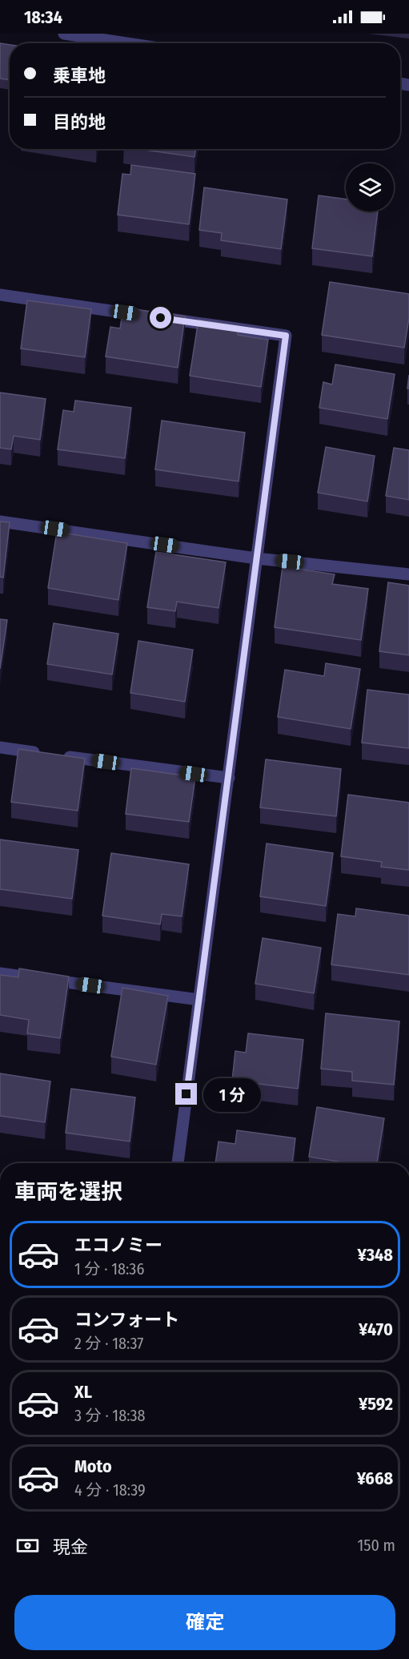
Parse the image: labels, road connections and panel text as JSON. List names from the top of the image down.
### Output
{
  "page": {
    "status": "18:34",
    "banner": ["乗車地", "目的地"],
    "bubble": "1 分",
    "heading": "車両を選択",
    "list": [
      {
        "name": "エコノミー",
        "note": "1 分 · 18:36",
        "value": "¥348"
      },
      {
        "name": "コンフォート",
        "note": "2 分 · 18:37",
        "value": "¥470"
      },
      {
        "name": "XL",
        "note": "3 分 · 18:38",
        "value": "¥592"
      },
      {
        "name": "Moto",
        "note": "4 分 · 18:39",
        "value": "¥668"
      }
    ],
    "pay": ["現金", "150 m"],
    "buttons": "確定"
  }
}
